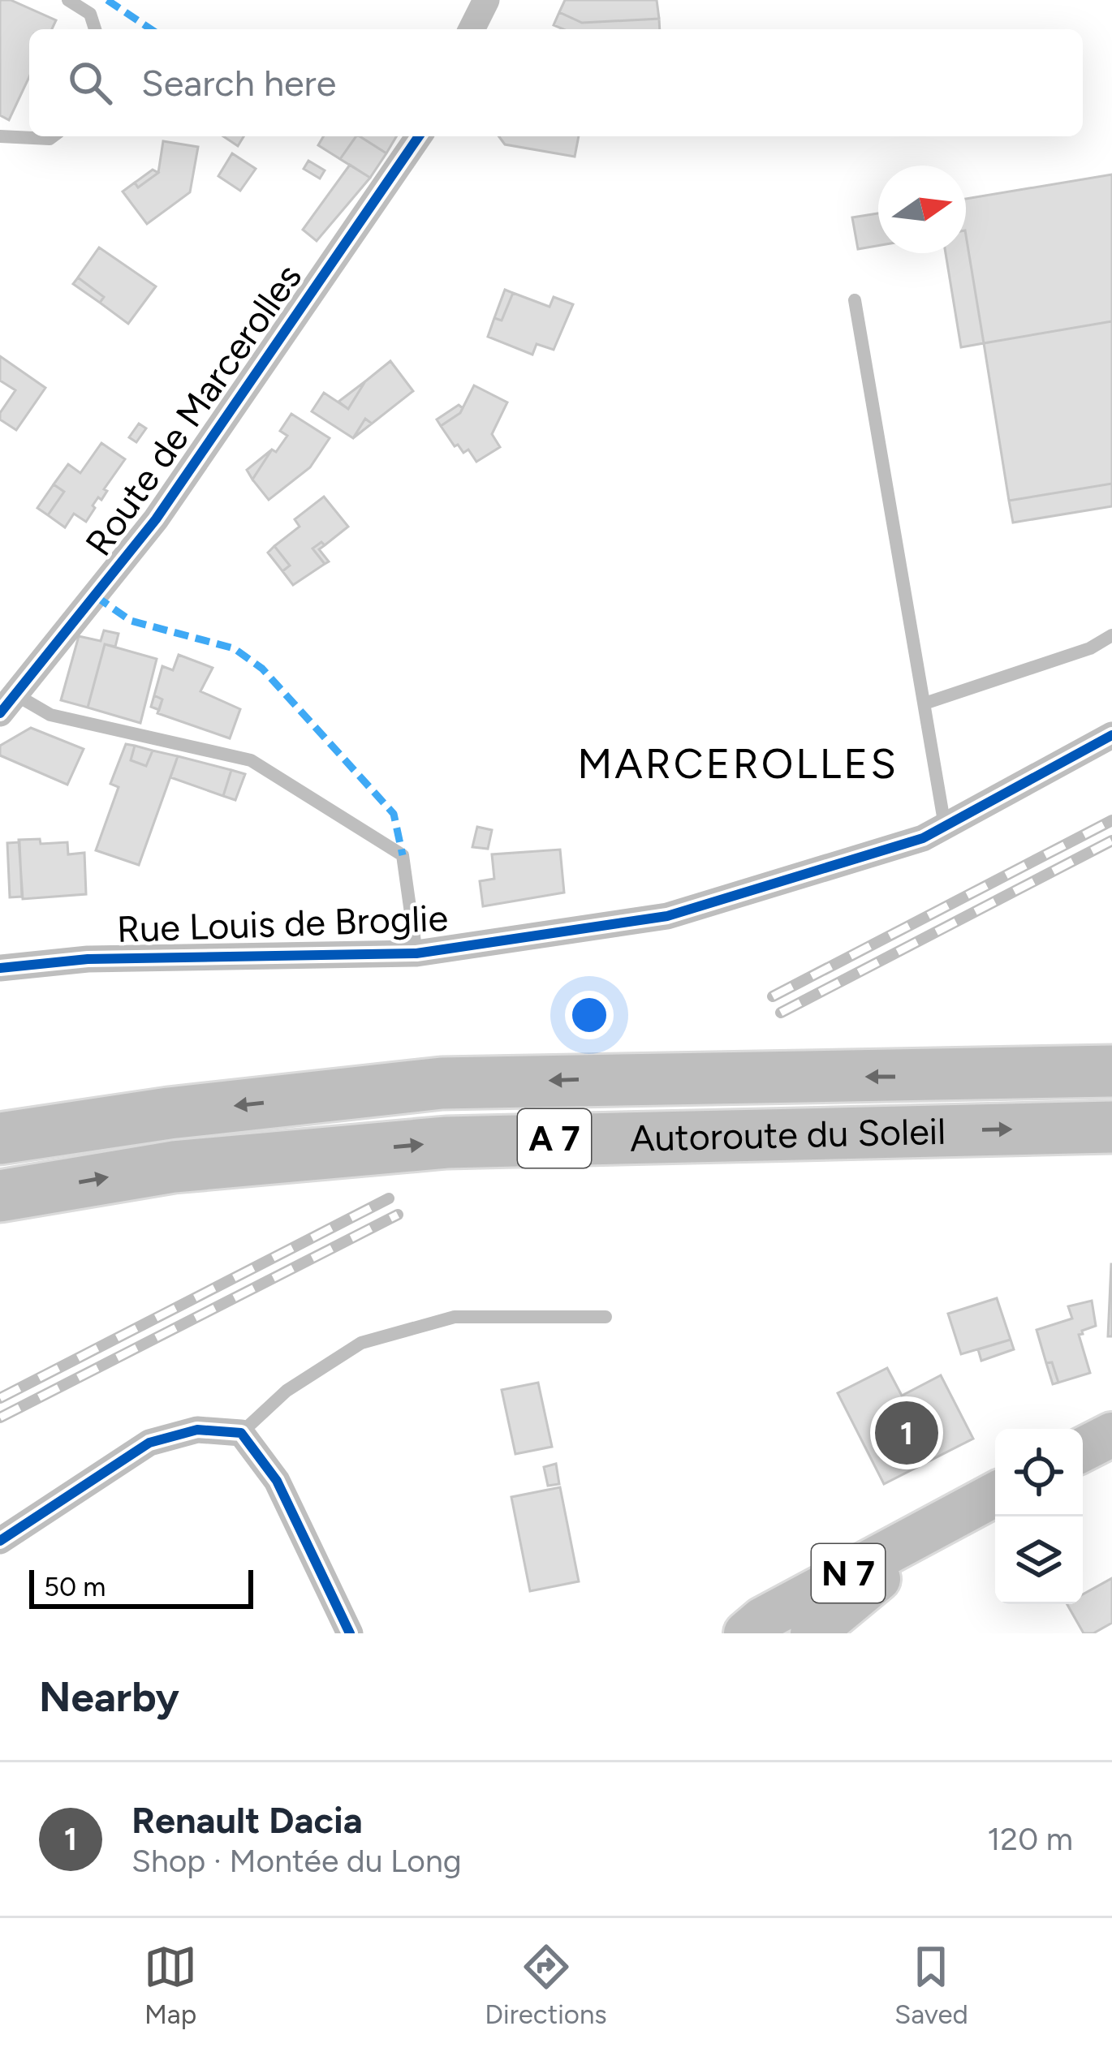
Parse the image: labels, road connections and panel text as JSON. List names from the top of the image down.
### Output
{
  "streets": {
    "highway": ["Autoroute du Soleil", "A 7"],
    "main road": ["N 7"],
    "street": ["Route de Marcerolles", "Rue Louis de Broglie"]
  },
  "districts": ["MARCEROLLES"],
  "scale_bar": "50 m",
  "north": "right",
  "page": {
    "search": "Search here",
    "pins": "1",
    "scale": "50 m",
    "heading": "Nearby",
    "list": [
      {
        "mark": "1",
        "name": "Renault Dacia",
        "note": "Shop · Montée du Long",
        "value": "120 m"
      }
    ],
    "nav": ["Map", "Directions", "Saved"]
  }
}
